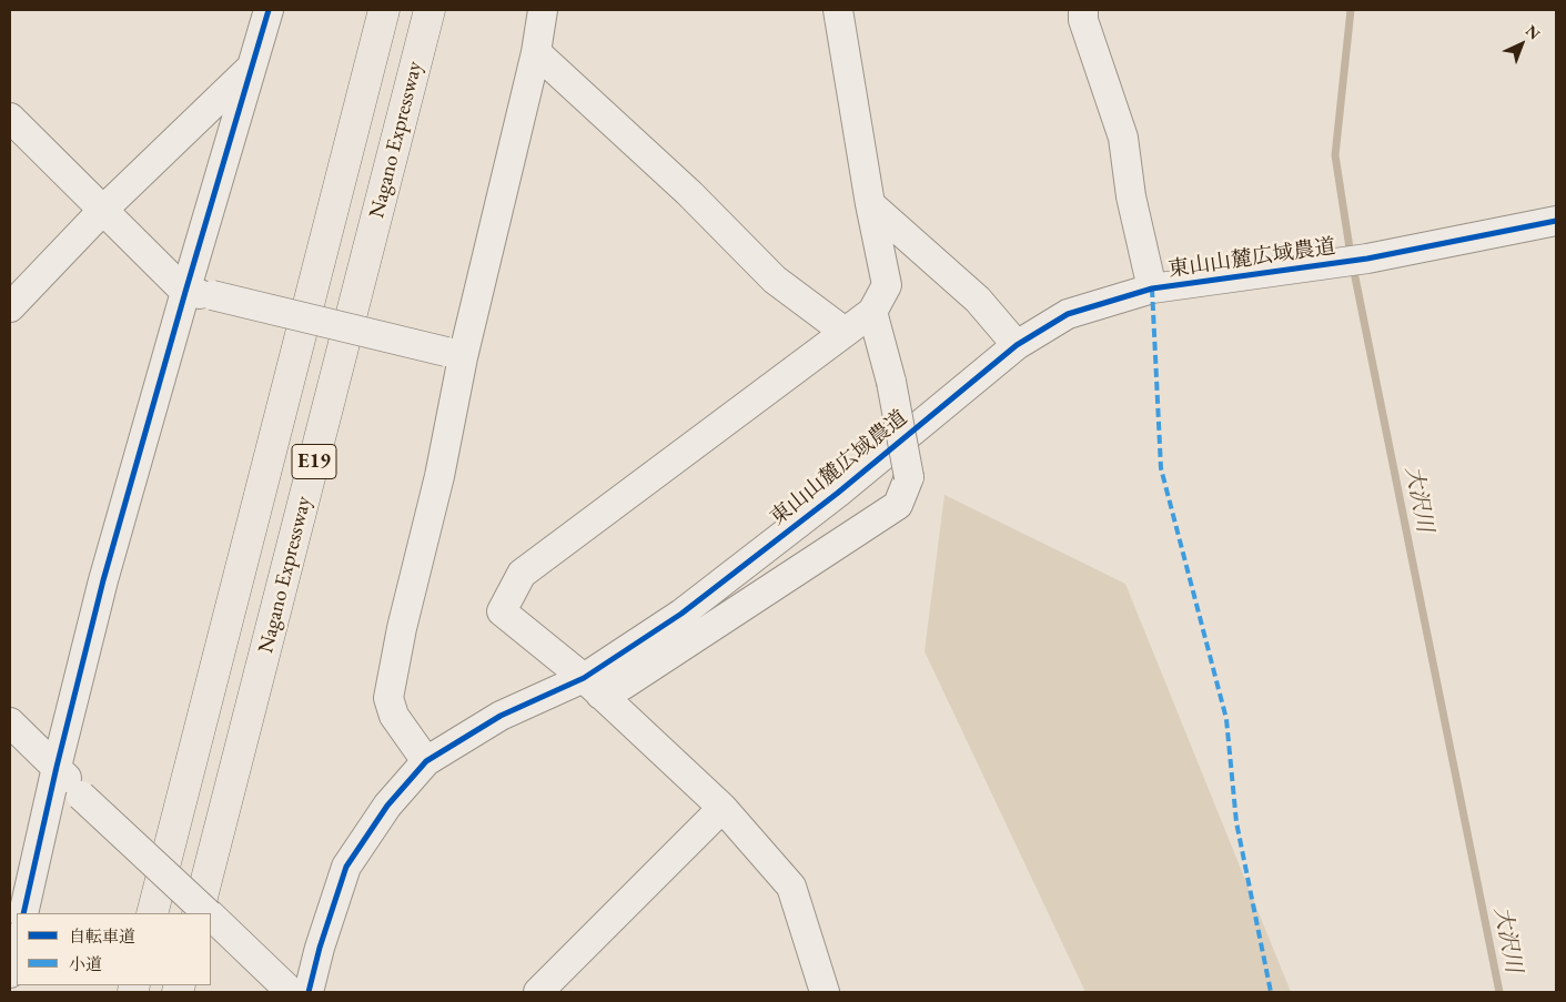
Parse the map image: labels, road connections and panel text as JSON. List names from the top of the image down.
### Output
{
  "streets": {
    "highway": ["Nagano Expressway", "E19"],
    "street": ["東山山麓広域農道"]
  },
  "water": ["大沢川"],
  "legend": ["自転車道", "小道"],
  "north": "top right"
}
